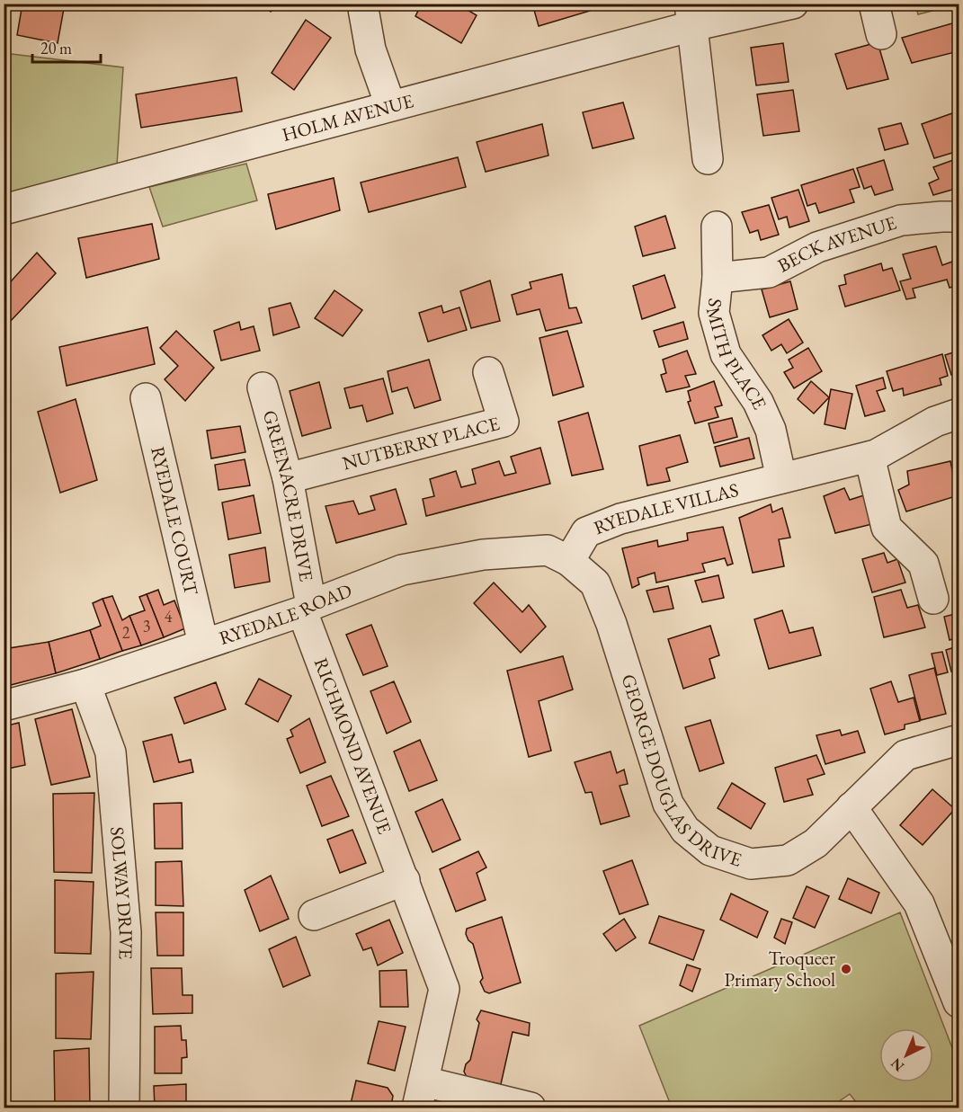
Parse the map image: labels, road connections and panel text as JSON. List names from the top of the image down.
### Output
{
  "streets": {
    "street": [
      "HOLM AVENUE",
      "BECK AVENUE",
      "SMITH PLACE",
      "NUTBERRY PLACE",
      "GREENACRE DRIVE",
      "RYEDALE VILLAS",
      "RYEDALE COURT",
      "RYEDALE ROAD",
      "RICHMOND AVENUE",
      "GEORGE DOUGLAS DRIVE",
      "SOLWAY DRIVE"
    ]
  },
  "crossings": [
    ["BECK AVENUE", "SMITH PLACE"],
    ["SMITH PLACE", "RYEDALE VILLAS"],
    ["NUTBERRY PLACE", "GREENACRE DRIVE"],
    ["GREENACRE DRIVE", "RYEDALE ROAD"],
    ["GREENACRE DRIVE", "RICHMOND AVENUE"],
    ["RYEDALE VILLAS", "RYEDALE ROAD"],
    ["RYEDALE VILLAS", "GEORGE DOUGLAS DRIVE"],
    ["RYEDALE COURT", "RYEDALE ROAD"],
    ["RYEDALE ROAD", "RICHMOND AVENUE"],
    ["RYEDALE ROAD", "GEORGE DOUGLAS DRIVE"],
    ["RYEDALE ROAD", "SOLWAY DRIVE"]
  ],
  "places": ["Troqueer Primary School"],
  "house_numbers": ["4", "3", "2"],
  "scale_bar": "20 m",
  "north": "bottom left"
}
